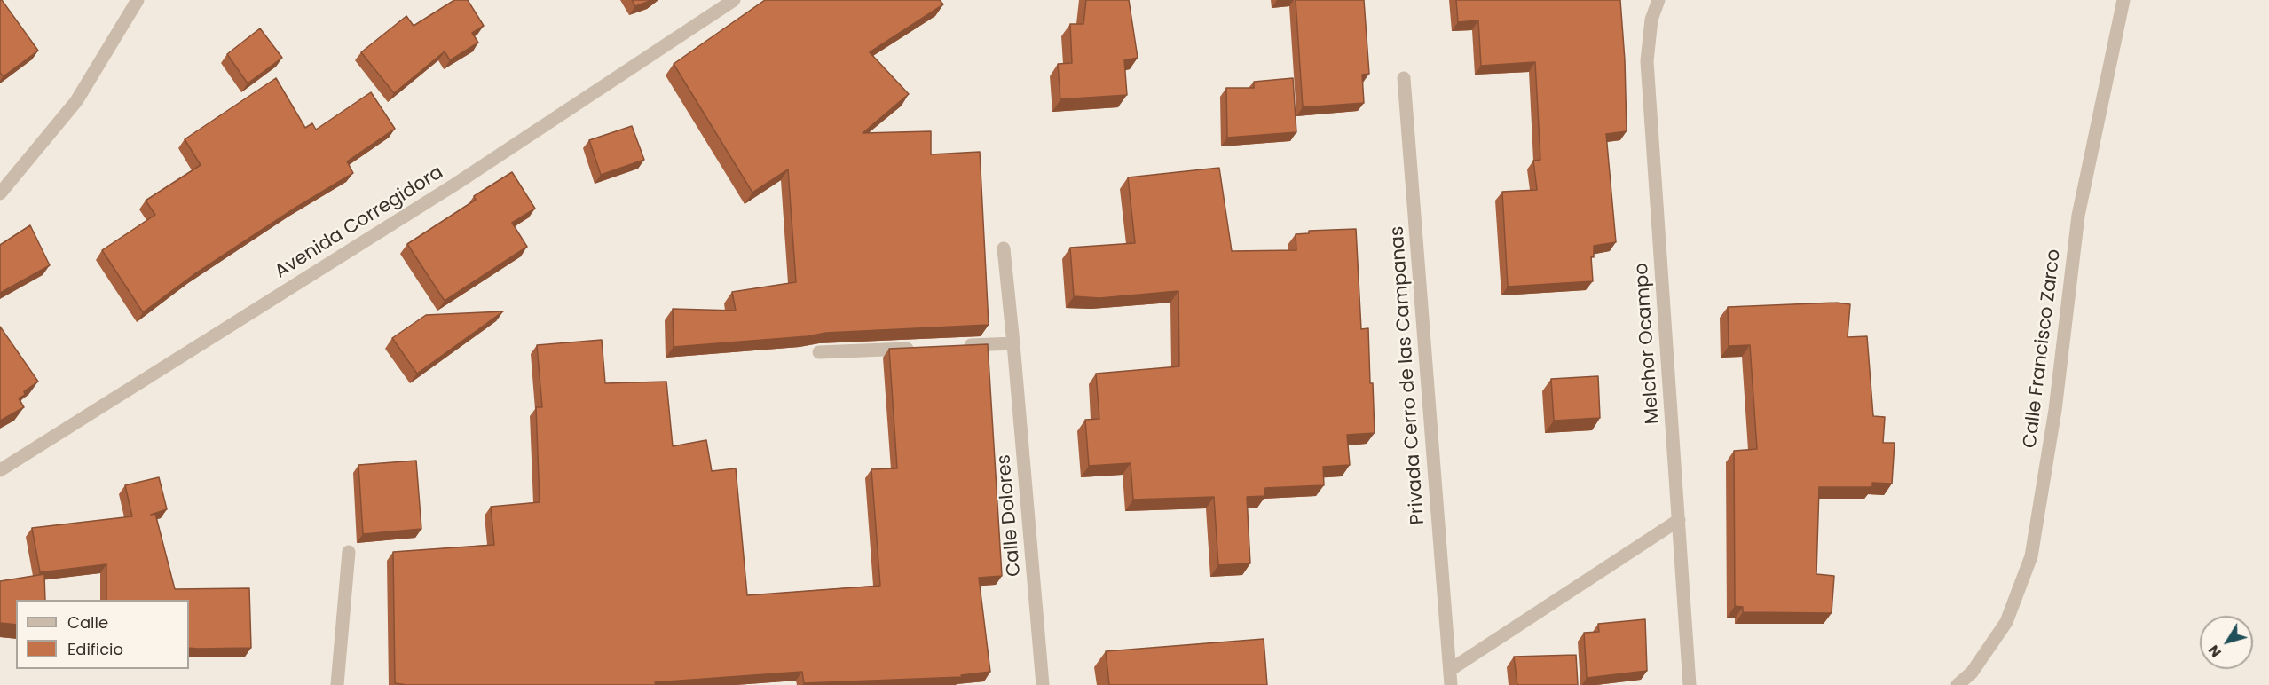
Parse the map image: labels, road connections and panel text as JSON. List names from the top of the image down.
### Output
{
  "streets": {
    "street": [
      "Avenida Corregidora",
      "Melchor Ocampo",
      "Calle Francisco Zarco",
      "Privada Cerro de las Campanas",
      "Calle Dolores"
    ]
  },
  "legend": ["Calle", "Edificio"],
  "north": "bottom left"
}
